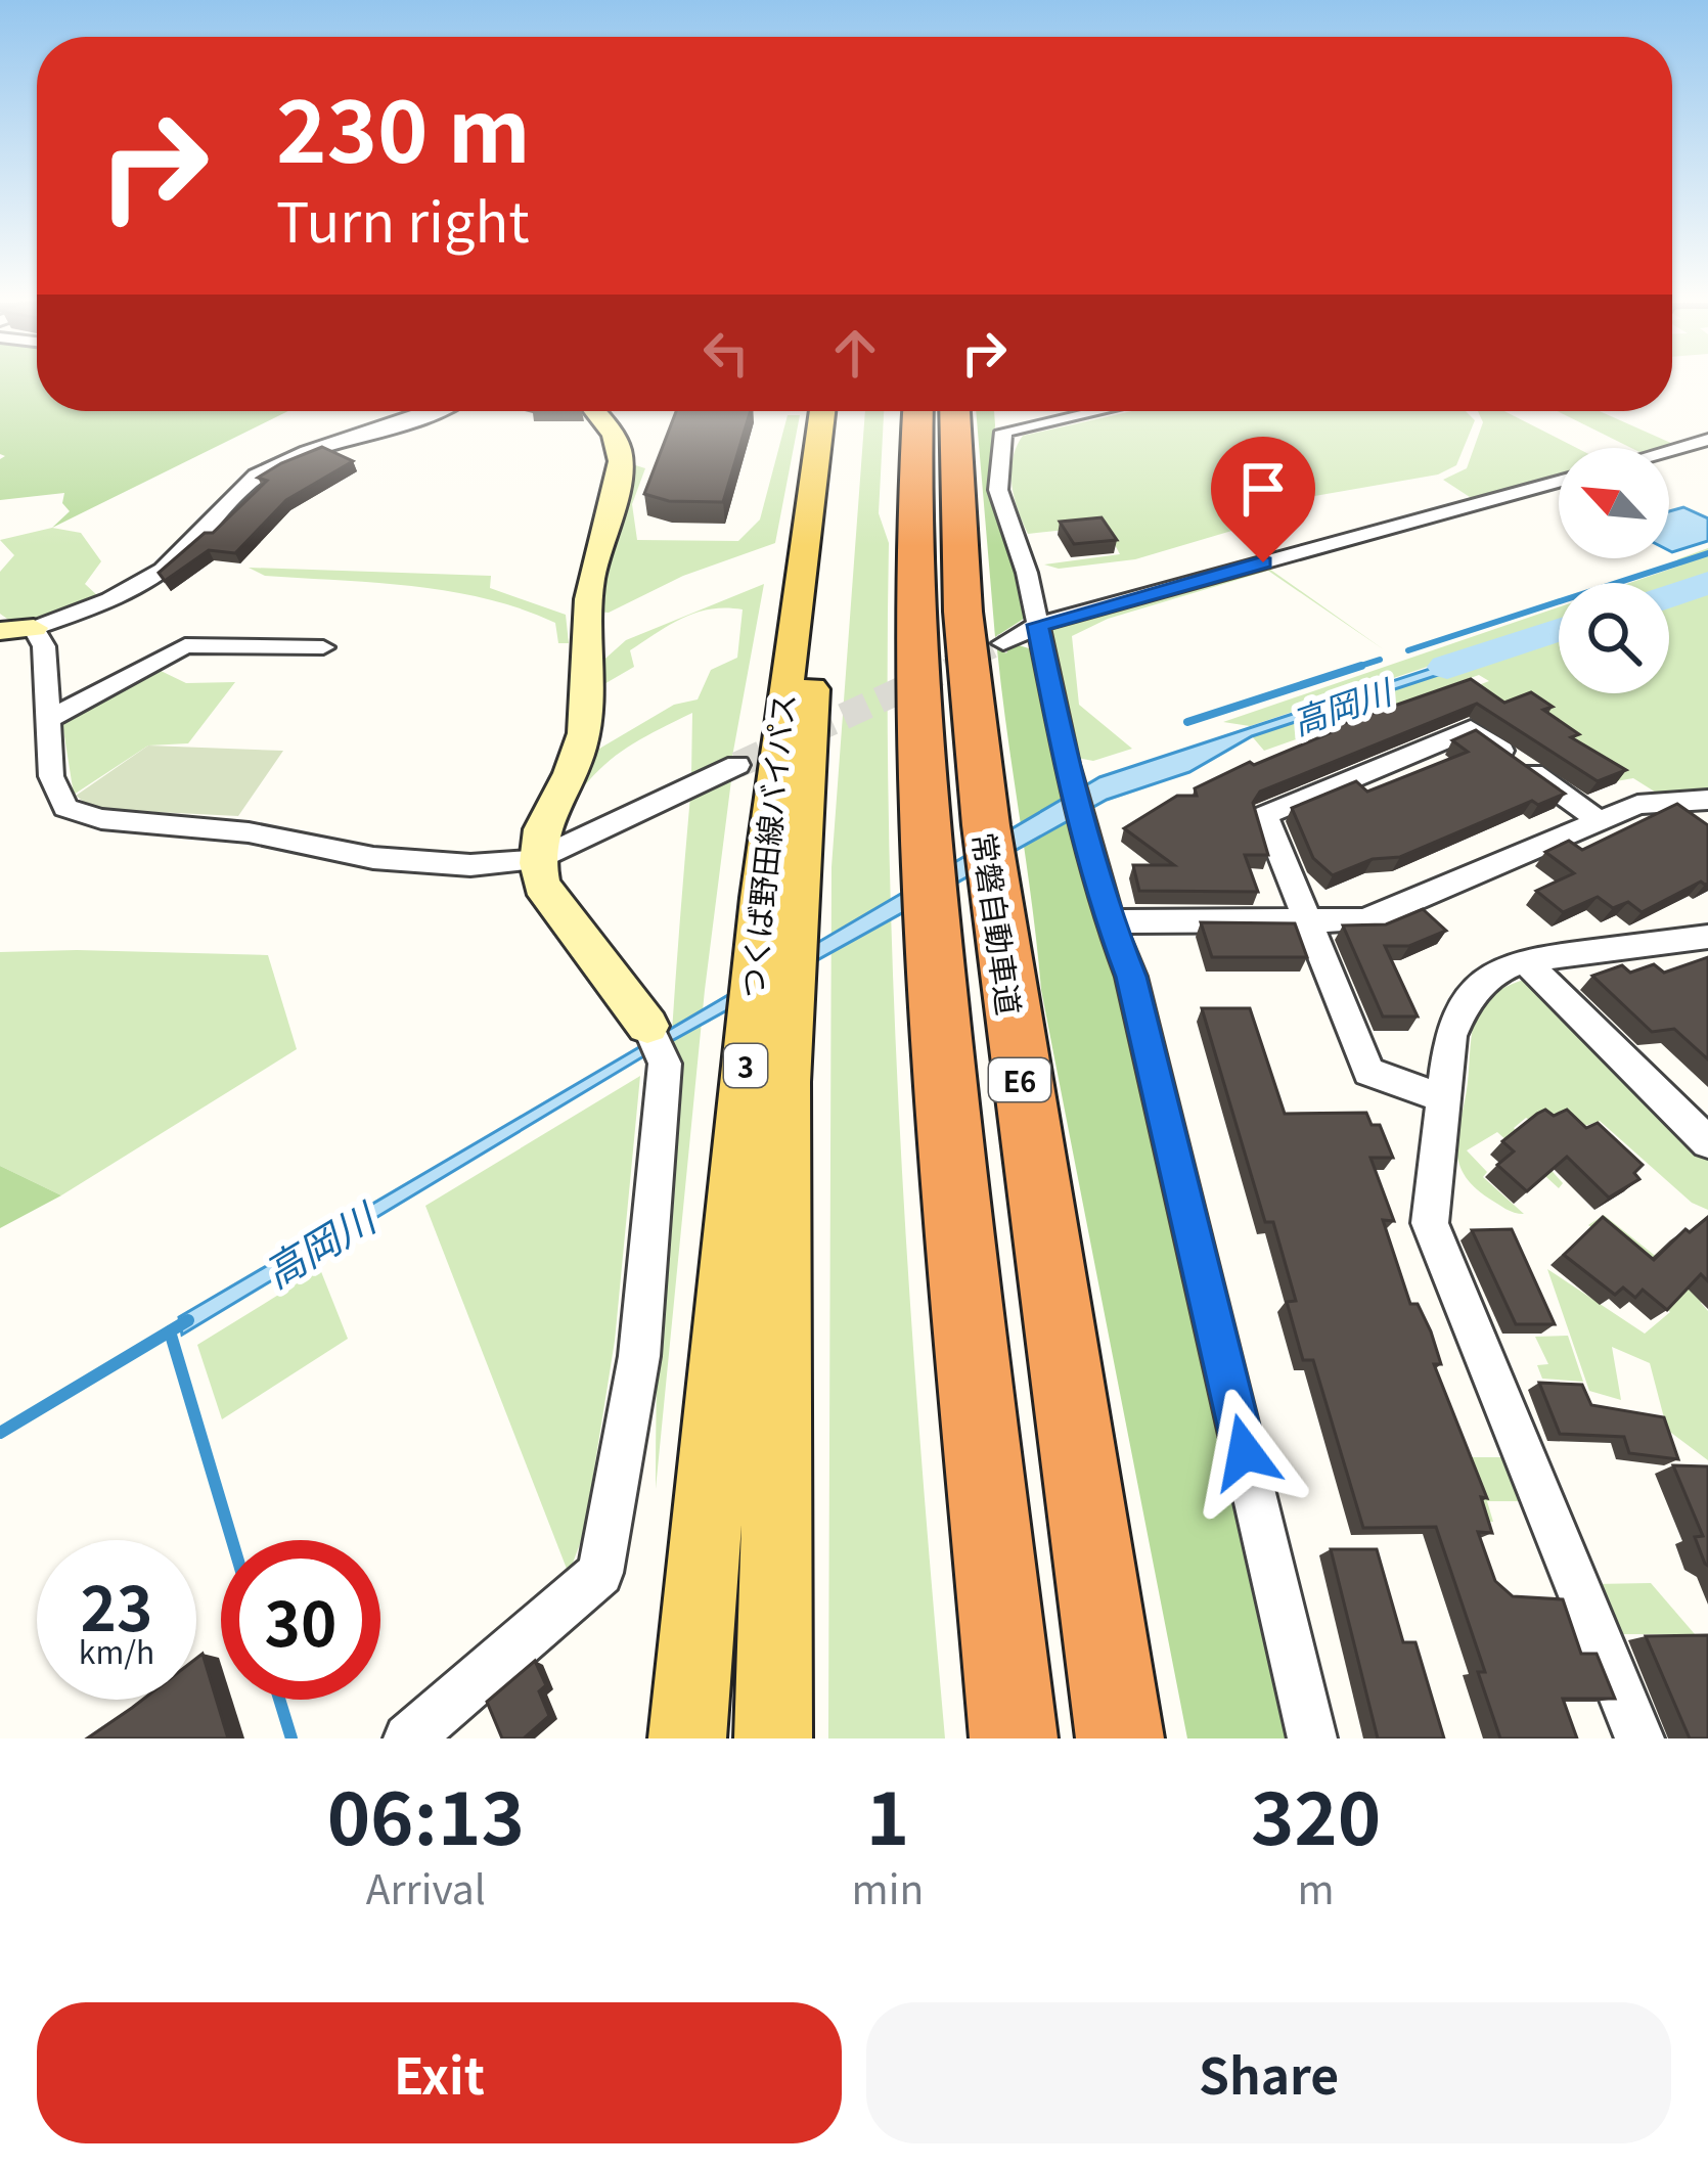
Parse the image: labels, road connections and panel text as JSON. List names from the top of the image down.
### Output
{
  "streets": {
    "highway": ["常磐自動車道", "E6"],
    "main road": ["つくば野田線バイパス", "3"]
  },
  "water": ["高岡川"],
  "north": "top left",
  "page": {
    "turn": ["230 m", "Turn right"],
    "speed": "23 km/h",
    "limit": "30",
    "eta": [
      "06:13",
      "Arrival",
      "1",
      "min",
      "320",
      "m"
    ],
    "buttons": ["Exit", "Share"]
  }
}
